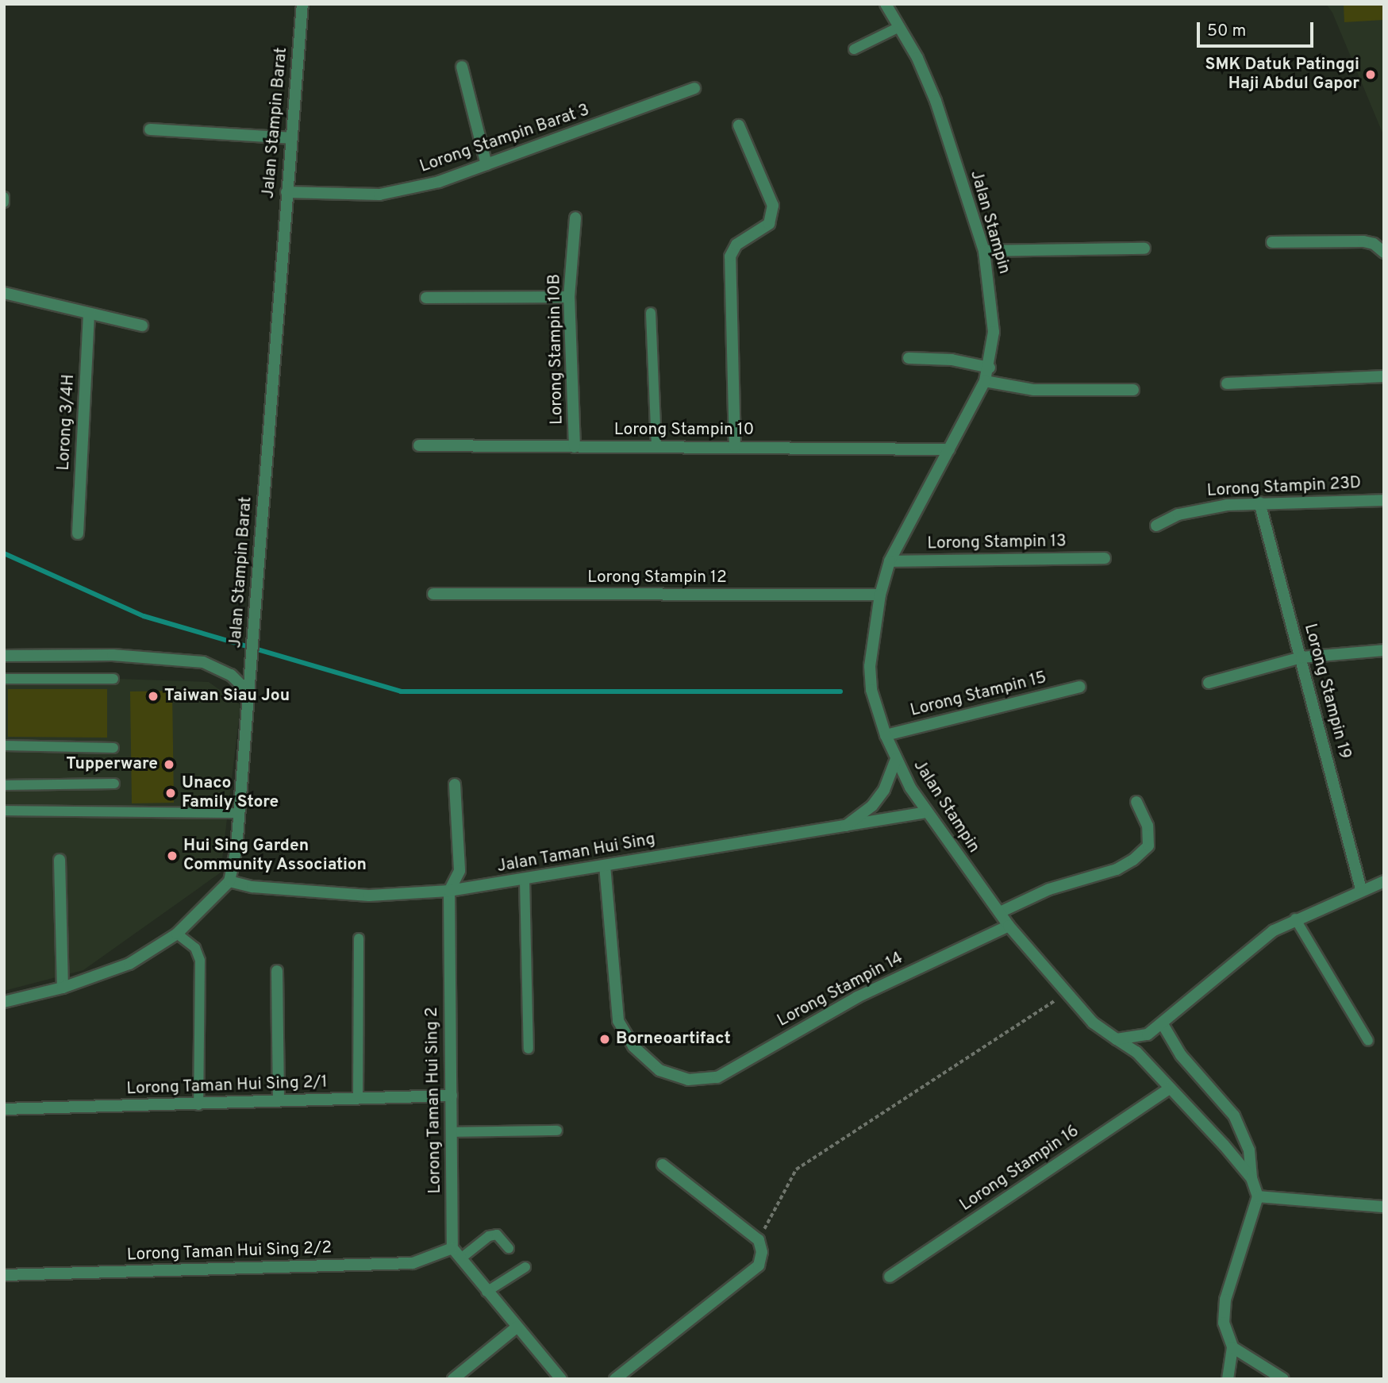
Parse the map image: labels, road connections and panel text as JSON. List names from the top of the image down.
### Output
{
  "streets": {
    "street": [
      "Jalan Stampin Barat",
      "Lorong Stampin Barat 3",
      "Jalan Stampin",
      "Lorong Stampin 10B",
      "Lorong 3/4H",
      "Lorong Stampin 10",
      "Lorong Stampin 23D",
      "Lorong Stampin 13",
      "Lorong Stampin 12",
      "Lorong Stampin 19",
      "Lorong Stampin 15",
      "Jalan Taman Hui Sing",
      "Lorong Stampin 14",
      "Lorong Taman Hui Sing 2/1",
      "Lorong Taman Hui Sing 2",
      "Lorong Stampin 16",
      "Lorong Taman Hui Sing 2/2"
    ]
  },
  "crossings": [
    ["Jalan Stampin Barat", "Lorong Stampin Barat 3"],
    ["Jalan Stampin Barat", "Jalan Taman Hui Sing"],
    ["Jalan Stampin", "Lorong Stampin 10"],
    ["Jalan Stampin", "Lorong Stampin 13"],
    ["Jalan Stampin", "Lorong Stampin 12"],
    ["Jalan Stampin", "Lorong Stampin 15"],
    ["Jalan Stampin", "Jalan Taman Hui Sing"],
    ["Jalan Stampin", "Lorong Stampin 14"],
    ["Lorong Stampin 10B", "Lorong Stampin 10"],
    ["Lorong Stampin 23D", "Lorong Stampin 19"],
    ["Jalan Taman Hui Sing", "Lorong Stampin 14"],
    ["Jalan Taman Hui Sing", "Lorong Taman Hui Sing 2"],
    ["Lorong Taman Hui Sing 2/1", "Lorong Taman Hui Sing 2"],
    ["Lorong Taman Hui Sing 2", "Lorong Taman Hui Sing 2/2"]
  ],
  "places": [
    "SMK Datuk Patinggi Haji Abdul Gapor",
    "Taiwan Siau Jou",
    "Tupperware",
    "Unaco Family Store",
    "Hui Sing Garden Community Association",
    "Borneoartifact"
  ],
  "scale_bar": "50 m"
}
